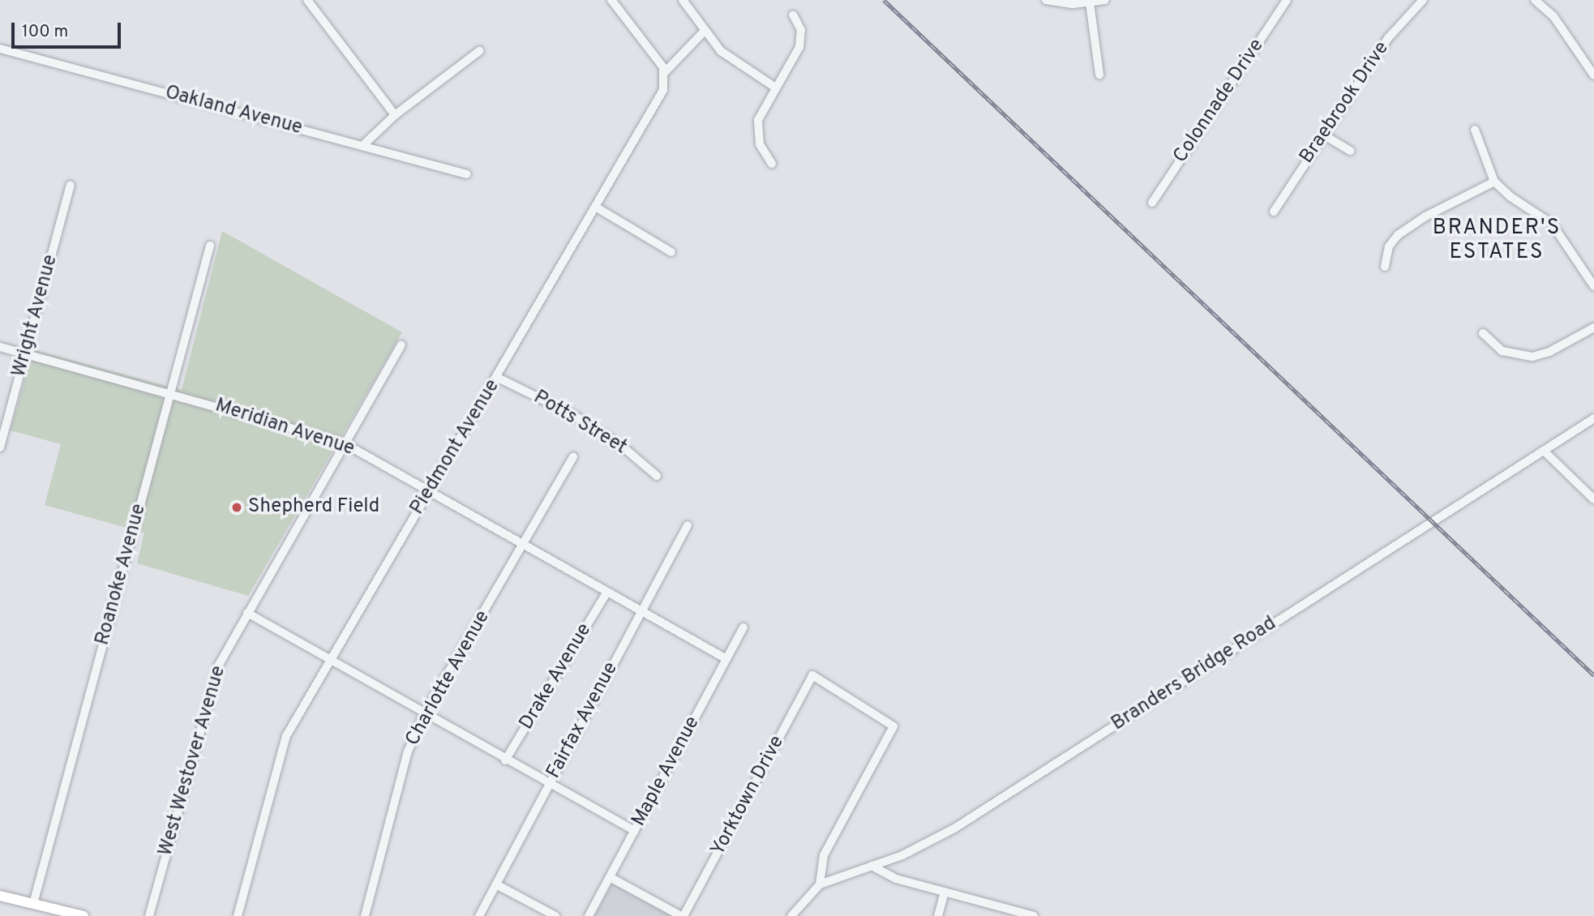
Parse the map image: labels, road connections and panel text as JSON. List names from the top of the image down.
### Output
{
  "streets": {
    "street": [
      "Colonnade Drive",
      "Braebrook Drive",
      "Oakland Avenue",
      "Wright Avenue",
      "Potts Street",
      "Meridian Avenue",
      "Piedmont Avenue",
      "Roanoke Avenue",
      "Branders Bridge Road",
      "Drake Avenue",
      "Charlotte Avenue",
      "Fairfax Avenue",
      "West Westover Avenue",
      "Maple Avenue",
      "Yorktown Drive"
    ]
  },
  "crossings": [
    ["Wright Avenue", "Meridian Avenue"],
    ["Potts Street", "Piedmont Avenue"],
    ["Meridian Avenue", "Piedmont Avenue"],
    ["Meridian Avenue", "Roanoke Avenue"],
    ["Meridian Avenue", "Drake Avenue"],
    ["Meridian Avenue", "Charlotte Avenue"],
    ["Meridian Avenue", "Fairfax Avenue"],
    ["Meridian Avenue", "West Westover Avenue"],
    ["Meridian Avenue", "Maple Avenue"],
    ["Branders Bridge Road", "Yorktown Drive"]
  ],
  "districts": ["BRANDER'S ESTATES"],
  "places": ["Shepherd Field"],
  "scale_bar": "100 m"
}
